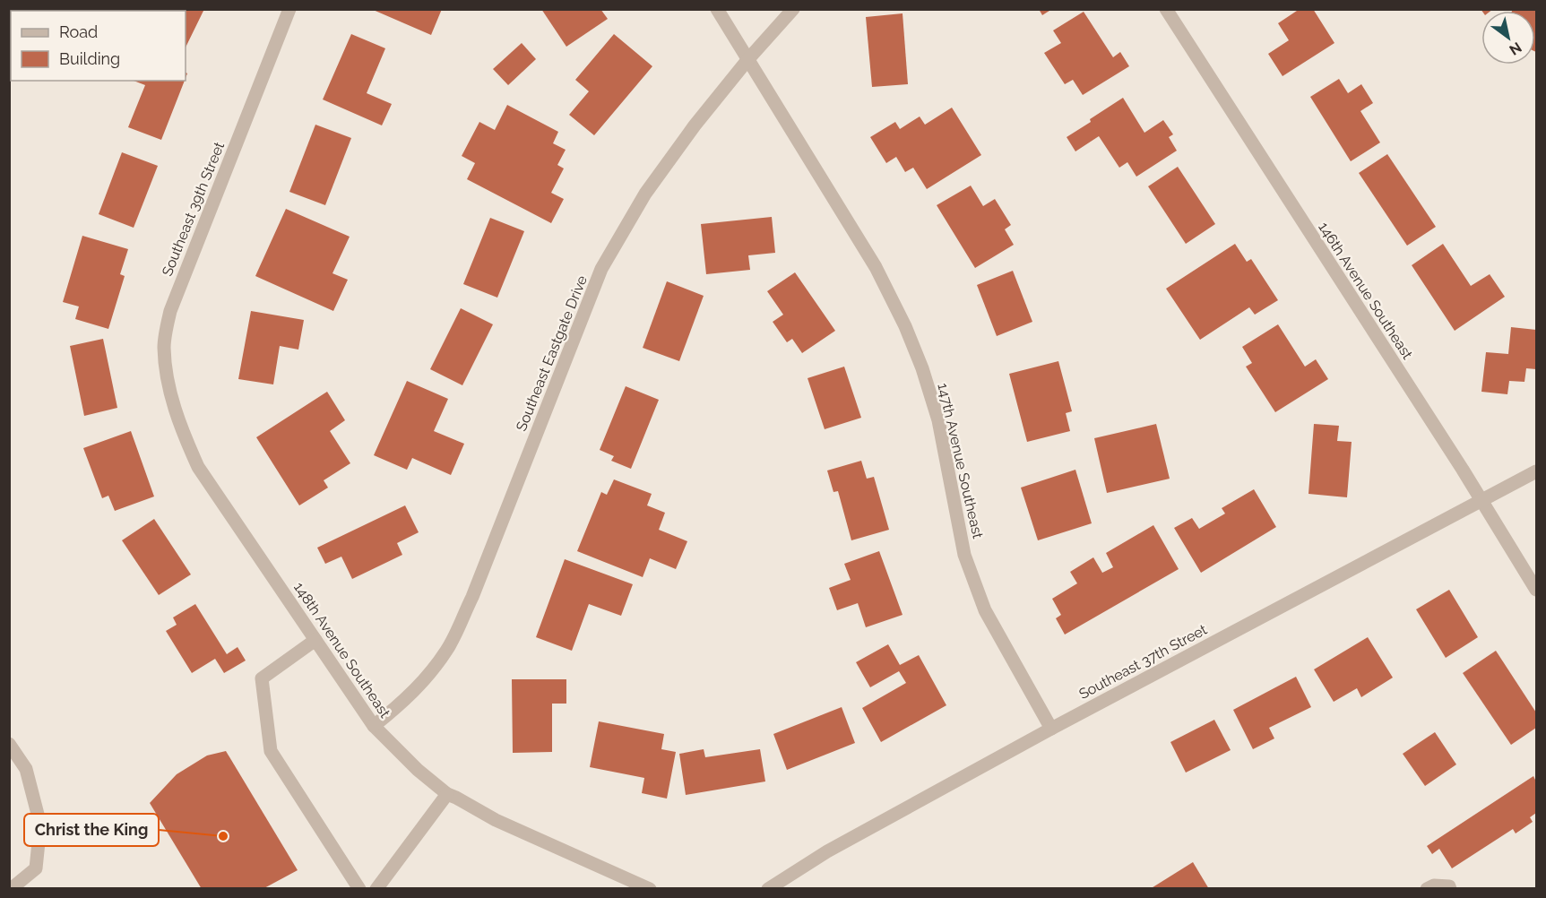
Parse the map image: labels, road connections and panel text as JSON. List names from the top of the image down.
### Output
{
  "streets": {
    "street": [
      "Southeast 39th Street",
      "146th Avenue Southeast",
      "Southeast Eastgate Drive",
      "147th Avenue Southeast",
      "148th Avenue Southeast",
      "Southeast 37th Street"
    ]
  },
  "crossings": [
    ["Southeast 39th Street", "148th Avenue Southeast"],
    ["146th Avenue Southeast", "Southeast 37th Street"],
    ["Southeast Eastgate Drive", "147th Avenue Southeast"],
    ["Southeast Eastgate Drive", "148th Avenue Southeast"],
    ["147th Avenue Southeast", "Southeast 37th Street"]
  ],
  "places": ["Christ the King"],
  "legend": ["Road", "Building"],
  "north": "bottom right"
}
